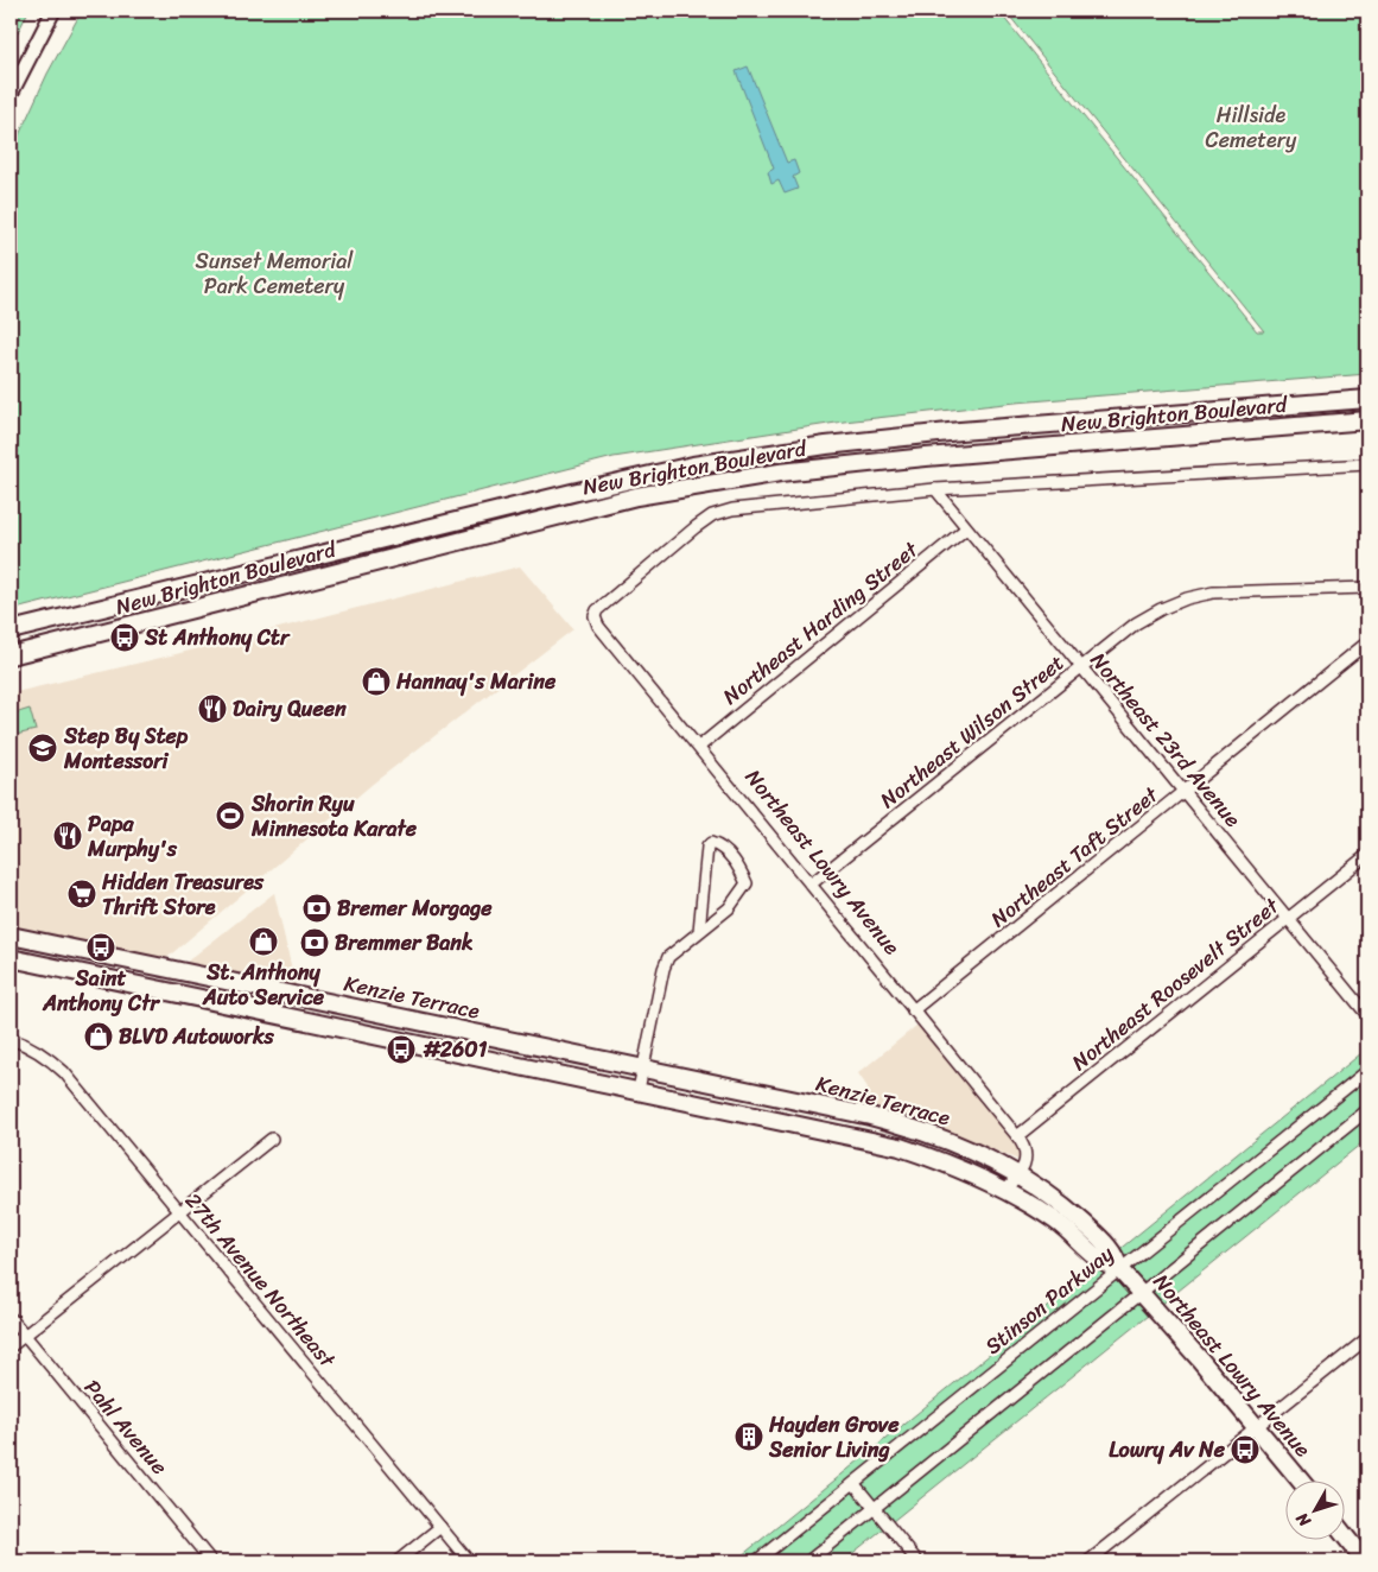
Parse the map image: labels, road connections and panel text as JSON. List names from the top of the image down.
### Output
{
  "streets": {
    "main road": ["New Brighton Boulevard", "Northeast Lowry Avenue", "Kenzie Terrace"],
    "street": [
      "Northeast Harding Street",
      "Northeast Wilson Street",
      "Northeast 23rd Avenue",
      "Northeast Taft Street",
      "Northeast Roosevelt Street",
      "27th Avenue Northeast",
      "Stinson Parkway",
      "Pahl Avenue"
    ]
  },
  "crossings": [
    ["Northeast Harding Street", "Northeast 23rd Avenue"],
    ["Northeast Harding Street", "Northeast Lowry Avenue"],
    ["Northeast Wilson Street", "Northeast 23rd Avenue"],
    ["Northeast Wilson Street", "Northeast Lowry Avenue"],
    ["Northeast 23rd Avenue", "Northeast Taft Street"],
    ["Northeast 23rd Avenue", "Northeast Lowry Avenue"],
    ["Northeast 23rd Avenue", "Northeast Roosevelt Street"],
    ["Northeast Taft Street", "Northeast Lowry Avenue"],
    ["Northeast Lowry Avenue", "Northeast Roosevelt Street"],
    ["Northeast Lowry Avenue", "Kenzie Terrace"],
    ["Northeast Lowry Avenue", "Stinson Parkway"],
    ["Kenzie Terrace", "Stinson Parkway"]
  ],
  "parks": ["Hillside Cemetery", "Sunset Memorial Park Cemetery"],
  "places": {
    "bus stop": [
      "St Anthony Ctr",
      "Saint Anthony Ctr",
      "#2601",
      "Lowry Av Ne"
    ],
    "shop": ["Hannay's Marine", "St. Anthony Auto Service", "BLVD Autoworks"],
    "restaurant": ["Dairy Queen", "Papa Murphy's"],
    "school or university": ["Step By Step Montessori"],
    "sports": ["Shorin Ryu Minnesota Karate"],
    "supermarket": ["Hidden Treasures Thrift Store"],
    "bank": ["Bremer Morgage", "Bremmer Bank"],
    "building": ["Hayden Grove Senior Living"]
  },
  "north": "bottom left"
}
